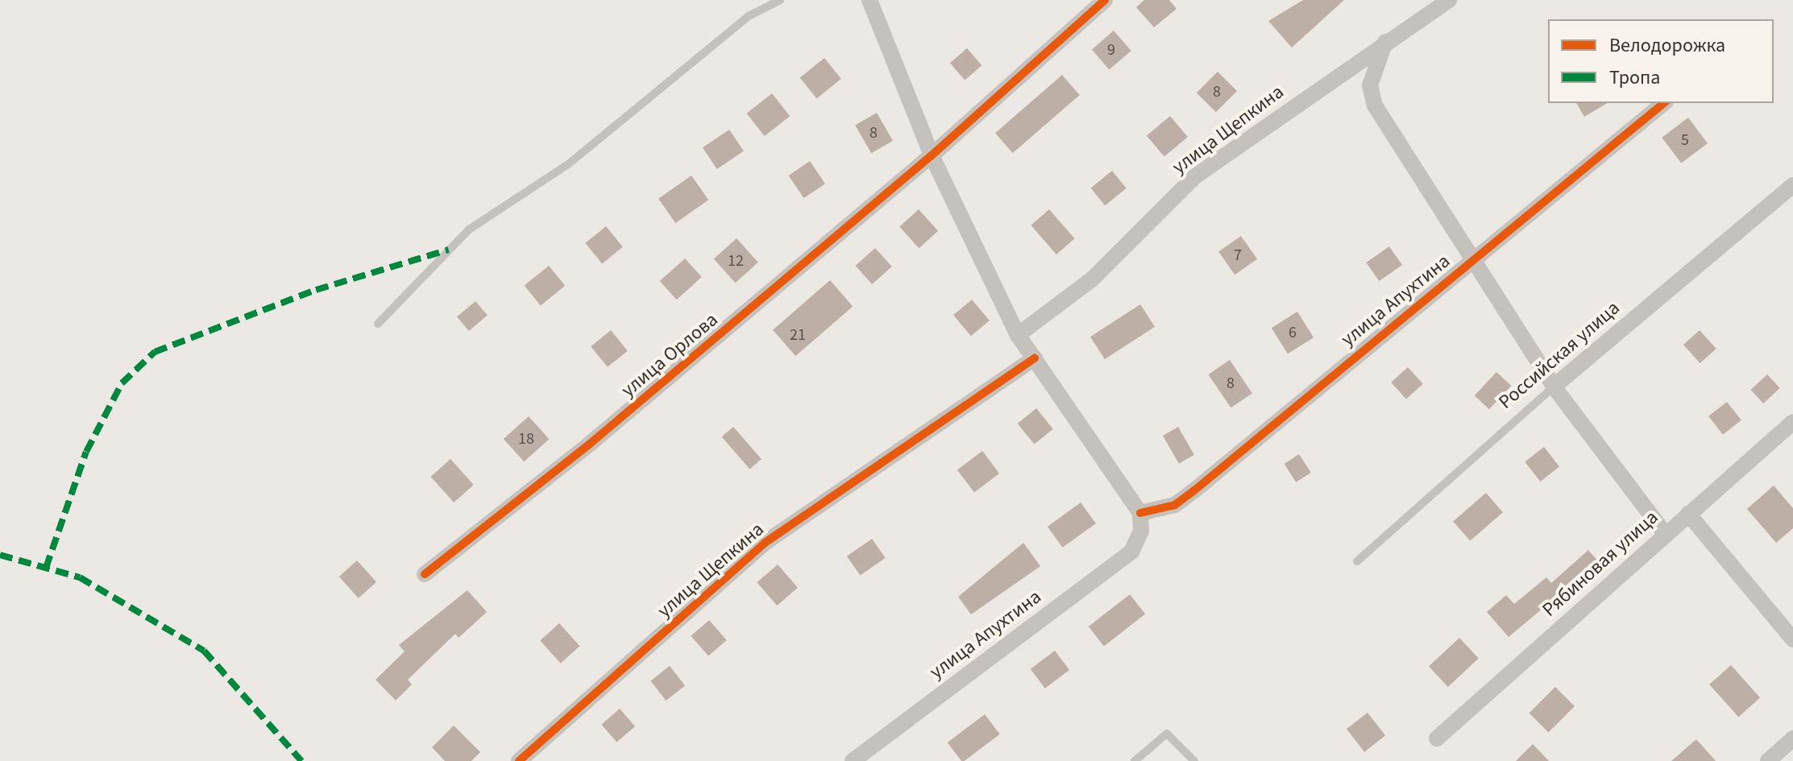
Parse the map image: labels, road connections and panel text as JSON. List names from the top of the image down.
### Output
{
  "streets": {
    "street": [
      "улица Щепкина",
      "улица Апухтина",
      "улица Орлова",
      "Российская улица",
      "Рябиновая улица"
    ]
  },
  "house_numbers": [
    "9",
    "8",
    "8",
    "5",
    "7",
    "12",
    "6",
    "21",
    "8",
    "18"
  ],
  "legend": ["Велодорожка", "Тропа"]
}
